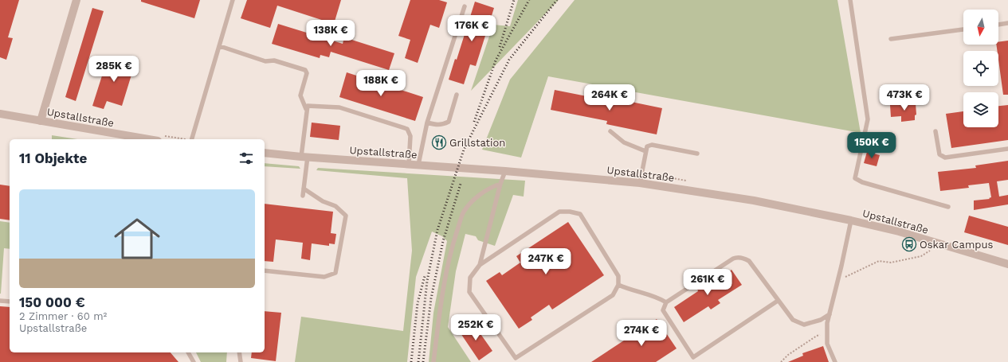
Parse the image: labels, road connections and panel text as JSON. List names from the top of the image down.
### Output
{
  "streets": {
    "street": ["Upstallstraße"]
  },
  "places": {
    "restaurant": ["Grillstation"],
    "bus stop": ["Oskar Campus"]
  },
  "north": "bottom",
  "page": {
    "price": [
      "176K €",
      "138K €",
      "285K €",
      "188K €",
      "264K €",
      "473K €",
      "150K €",
      "247K €",
      "261K €",
      "252K €",
      "274K €"
    ],
    "heading": "11 Objekte",
    "list": [
      {
        "name": "150 000 €",
        "note": "2 Zimmer · 60 m² · Upstallstraße"
      }
    ]
  }
}
